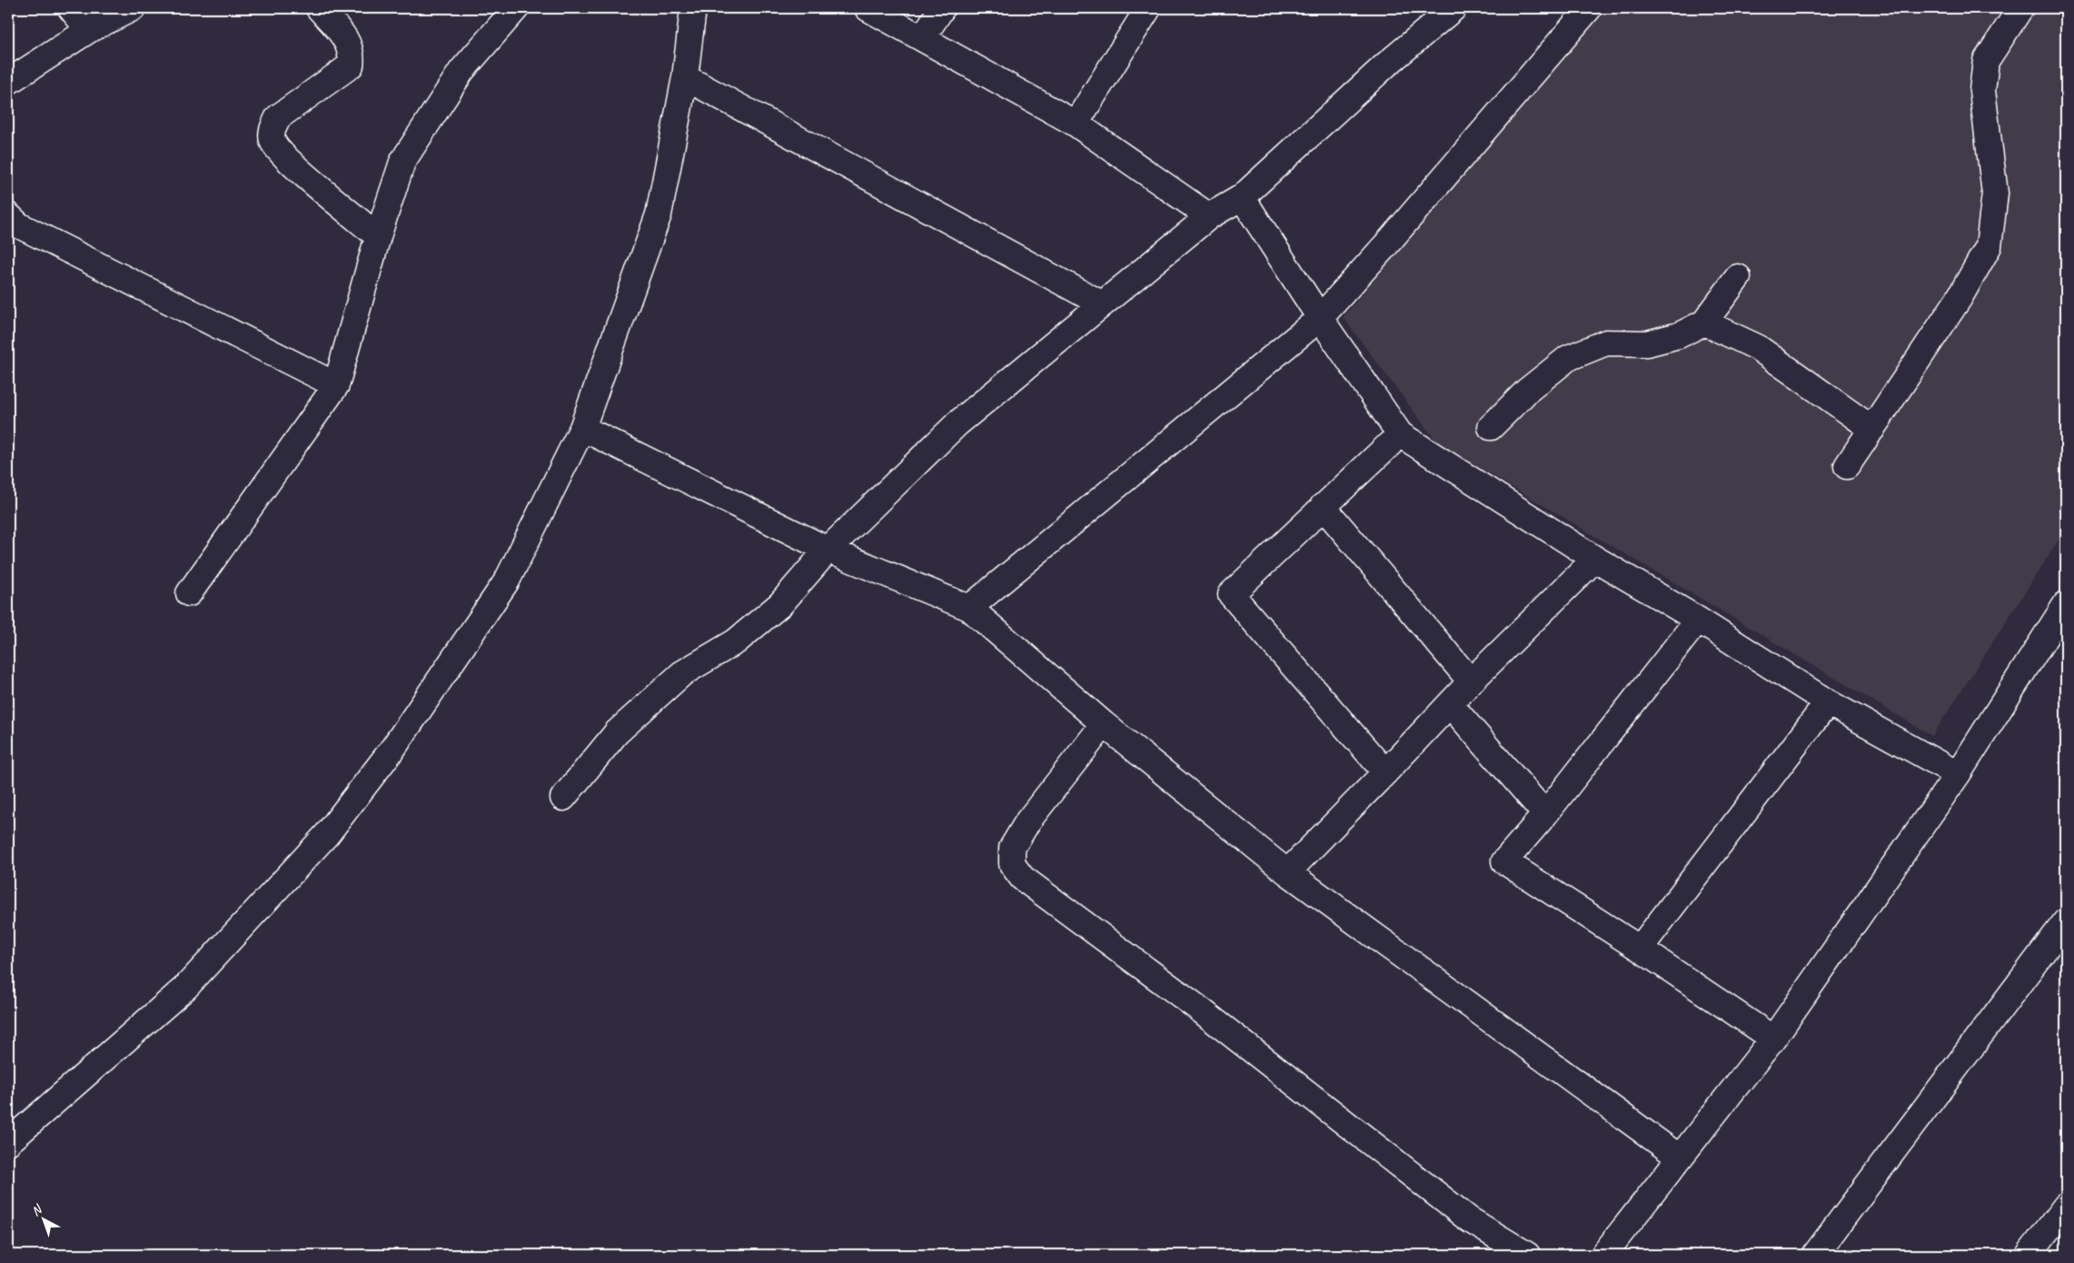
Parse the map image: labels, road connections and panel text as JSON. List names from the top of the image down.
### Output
{
  "north": "top left"
}
